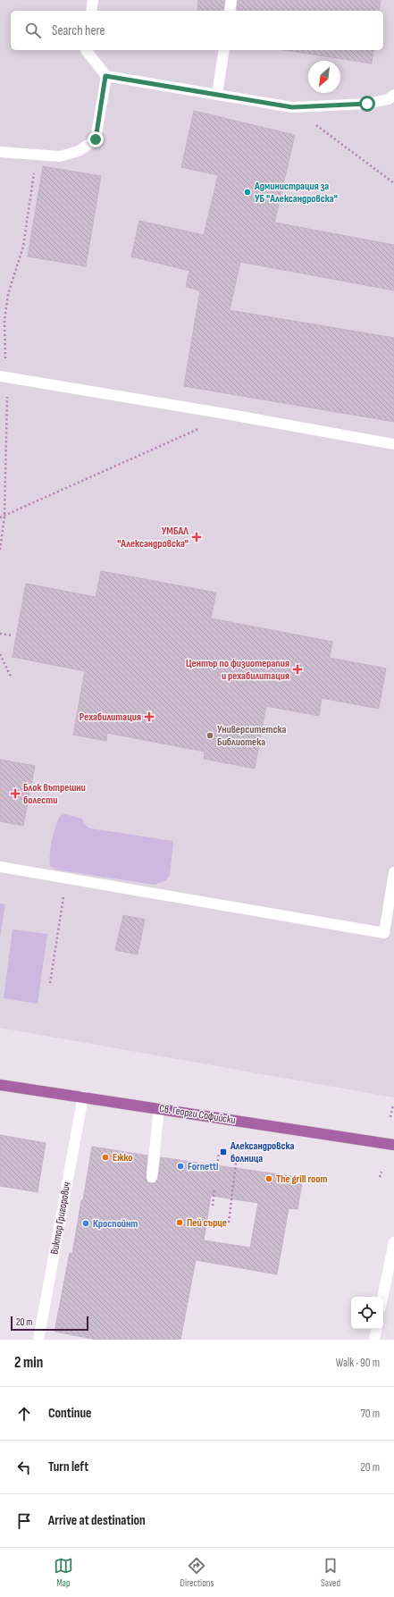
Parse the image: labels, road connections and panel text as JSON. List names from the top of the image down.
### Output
{
  "streets": {
    "main road": ["Св. Георги Софийски"],
    "street": ["Виктор Григорович"]
  },
  "crossings": [
    ["Св. Георги Софийски", "Виктор Григорович"]
  ],
  "places": {
    "other": [
      "Администрация за УБ \"Александровска\"",
      "Университетска Библиотека",
      "Ежко",
      "Fornetti",
      "The grill room",
      "Пей сърце",
      "Кроспойнт"
    ],
    "health": [
      "УМБАЛ \"Александровска\"",
      "Център по физиотерапия и рехабилитация",
      "Рехабилитация",
      "Блок вътрешни болести"
    ],
    "transit": ["Александровска болница"]
  },
  "scale_bar": "20 m",
  "north": "bottom left",
  "page": {
    "search": "Search here",
    "scale": "20 m",
    "heading": ["2 min", "Walk · 90 m"],
    "list": [
      ["Continue", "70 m"],
      ["Turn left", "20 m"],
      "Arrive at destination"
    ],
    "nav": ["Map", "Directions", "Saved"]
  }
}
